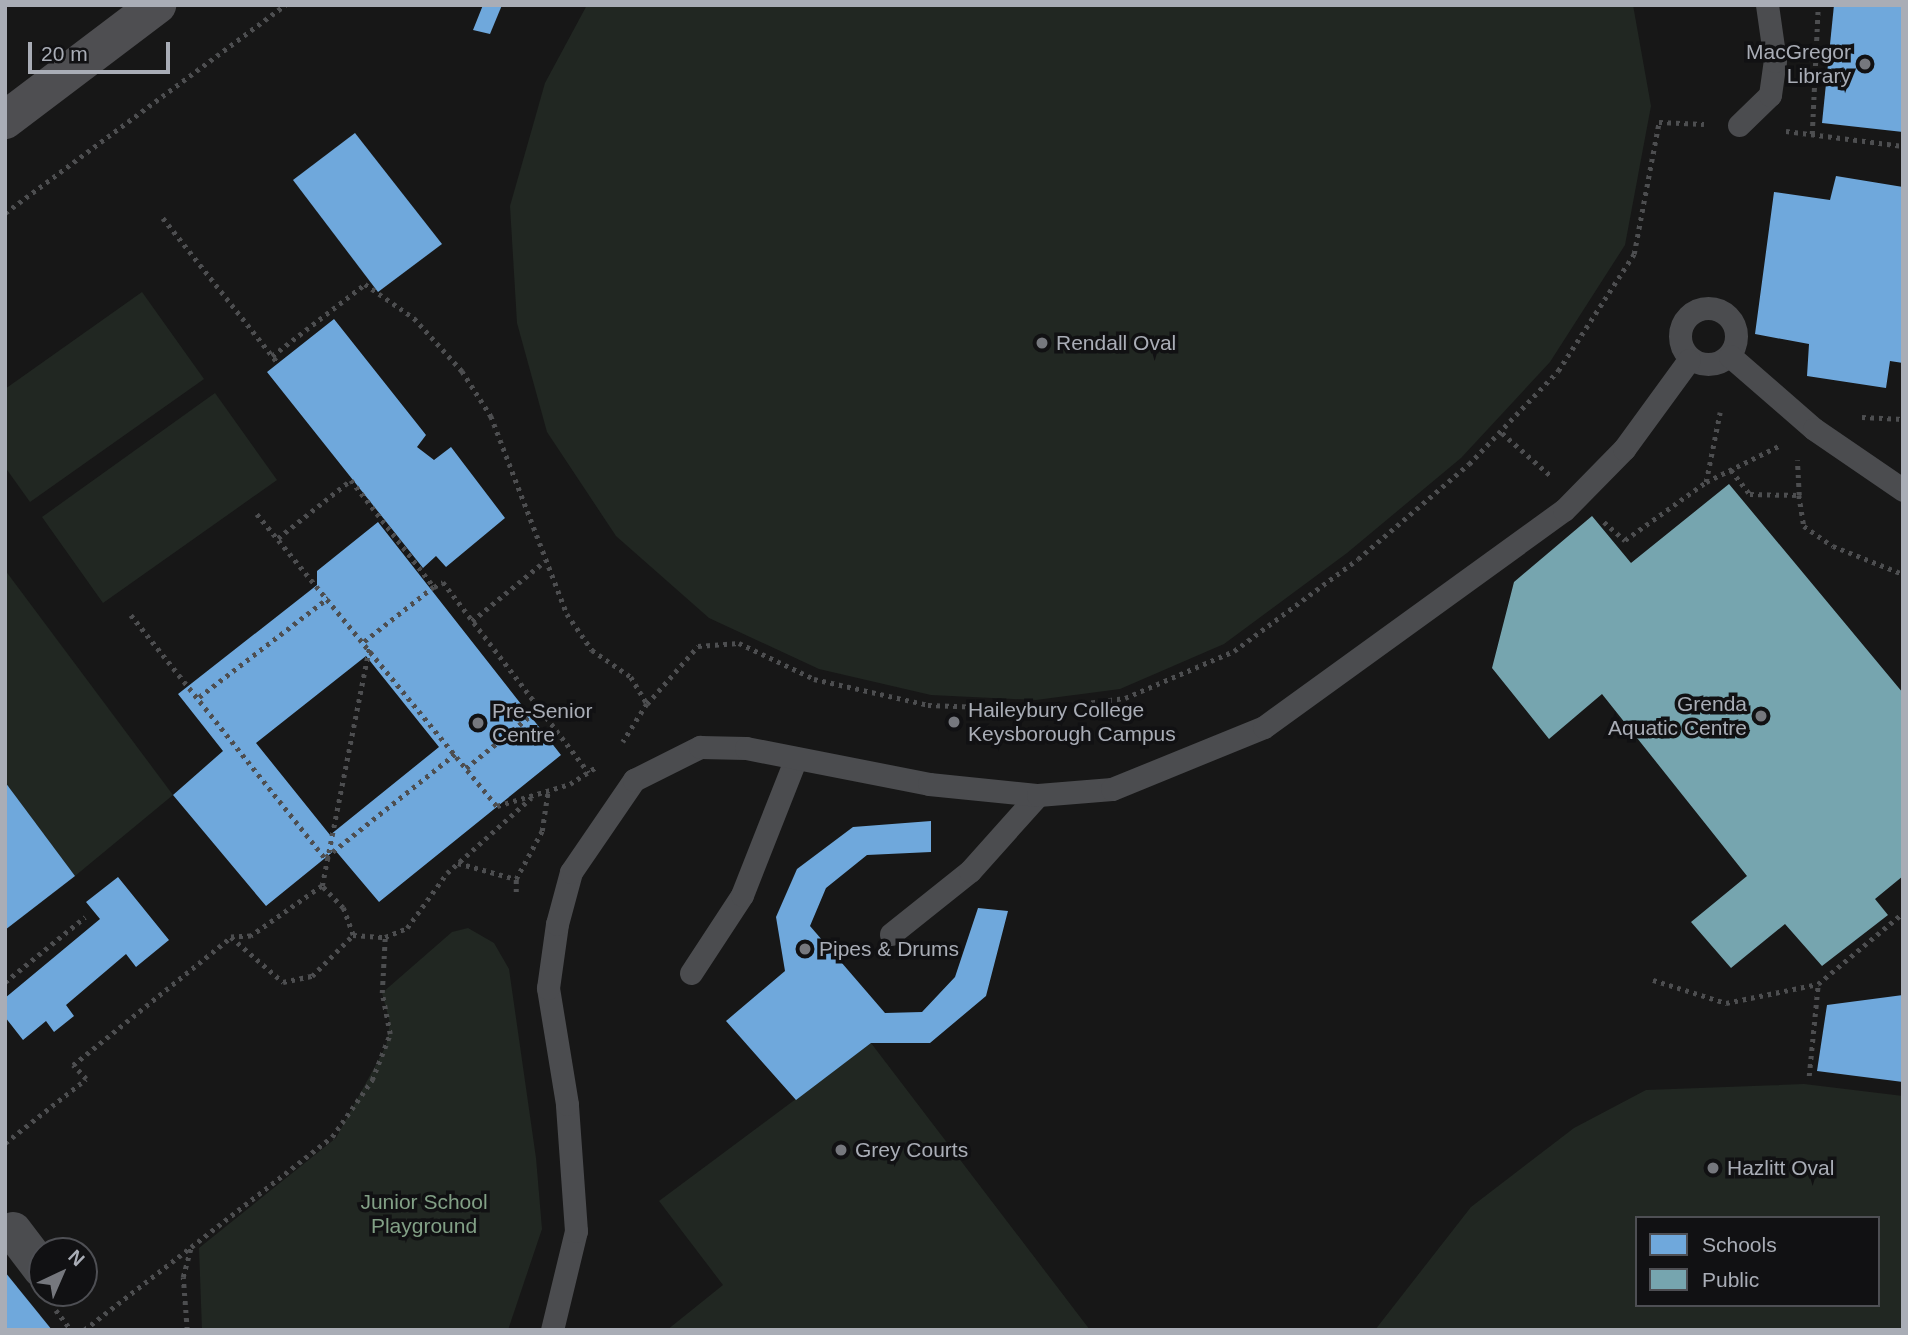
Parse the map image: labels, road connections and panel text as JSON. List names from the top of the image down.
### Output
{
  "parks": ["Junior School Playground"],
  "places": [
    "MacGregor Library",
    "Rendall Oval",
    "Grenda Aquatic Centre",
    "Haileybury College Keysborough Campus",
    "Pre-Senior Centre",
    "Pipes & Drums",
    "Grey Courts",
    "Hazlitt Oval"
  ],
  "legend": ["Schools", "Public"],
  "scale_bar": "20 m",
  "north": "top right"
}
